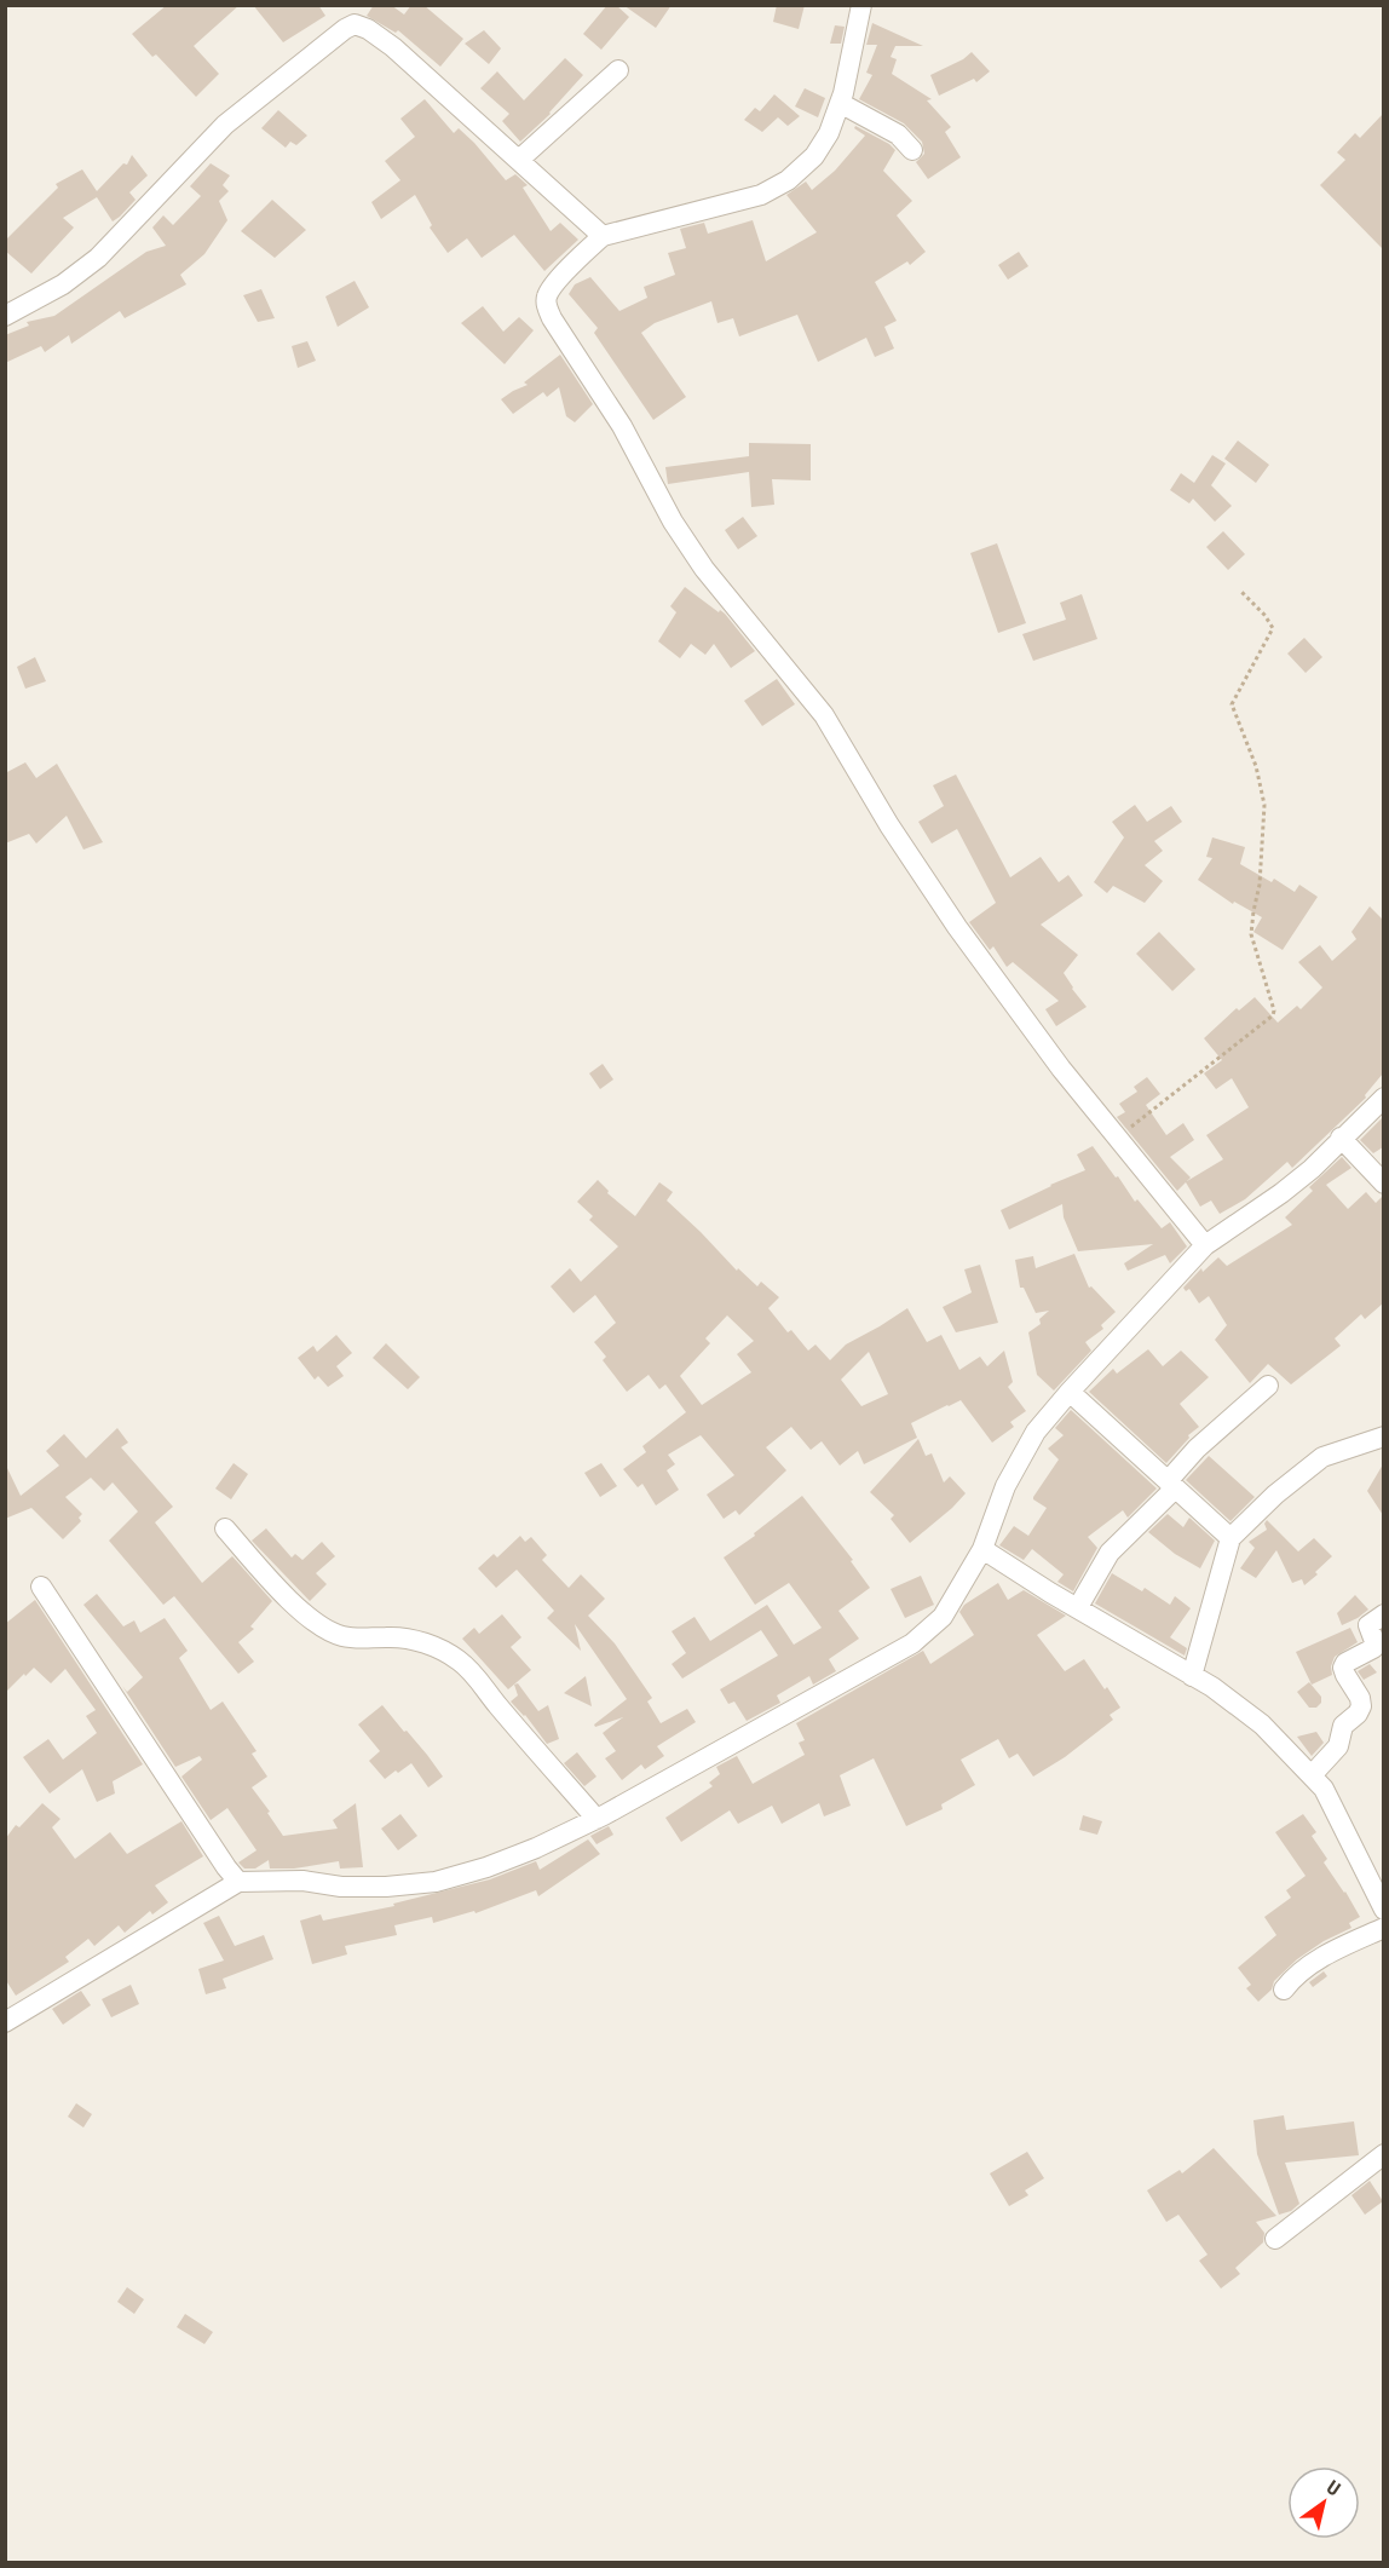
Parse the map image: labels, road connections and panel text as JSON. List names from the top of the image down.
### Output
{
  "north": "top right"
}
